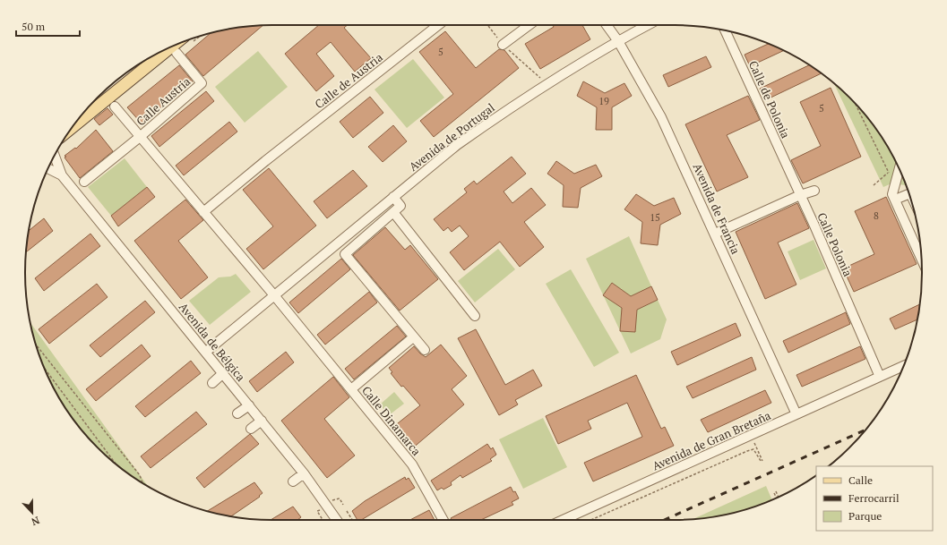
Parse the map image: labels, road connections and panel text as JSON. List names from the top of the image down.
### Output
{
  "streets": {
    "street": [
      "Calle de Austria",
      "Calle de Polonia",
      "Calle Austria",
      "Avenida de Portugal",
      "Avenida de Francia",
      "Calle Polonia",
      "Avenida de Bélgica",
      "Calle Dinamarca",
      "Avenida de Gran Bretaña"
    ]
  },
  "crossings": [
    ["Calle de Polonia", "Calle Polonia"],
    ["Avenida de Portugal", "Avenida de Francia"],
    ["Avenida de Portugal", "Avenida de Bélgica"],
    ["Avenida de Francia", "Avenida de Gran Bretaña"],
    ["Calle Polonia", "Avenida de Gran Bretaña"]
  ],
  "house_numbers": [
    "5",
    "19",
    "5",
    "8",
    "15"
  ],
  "legend": ["Calle", "Ferrocarril", "Parque"],
  "scale_bar": "50 m",
  "north": "bottom"
}
